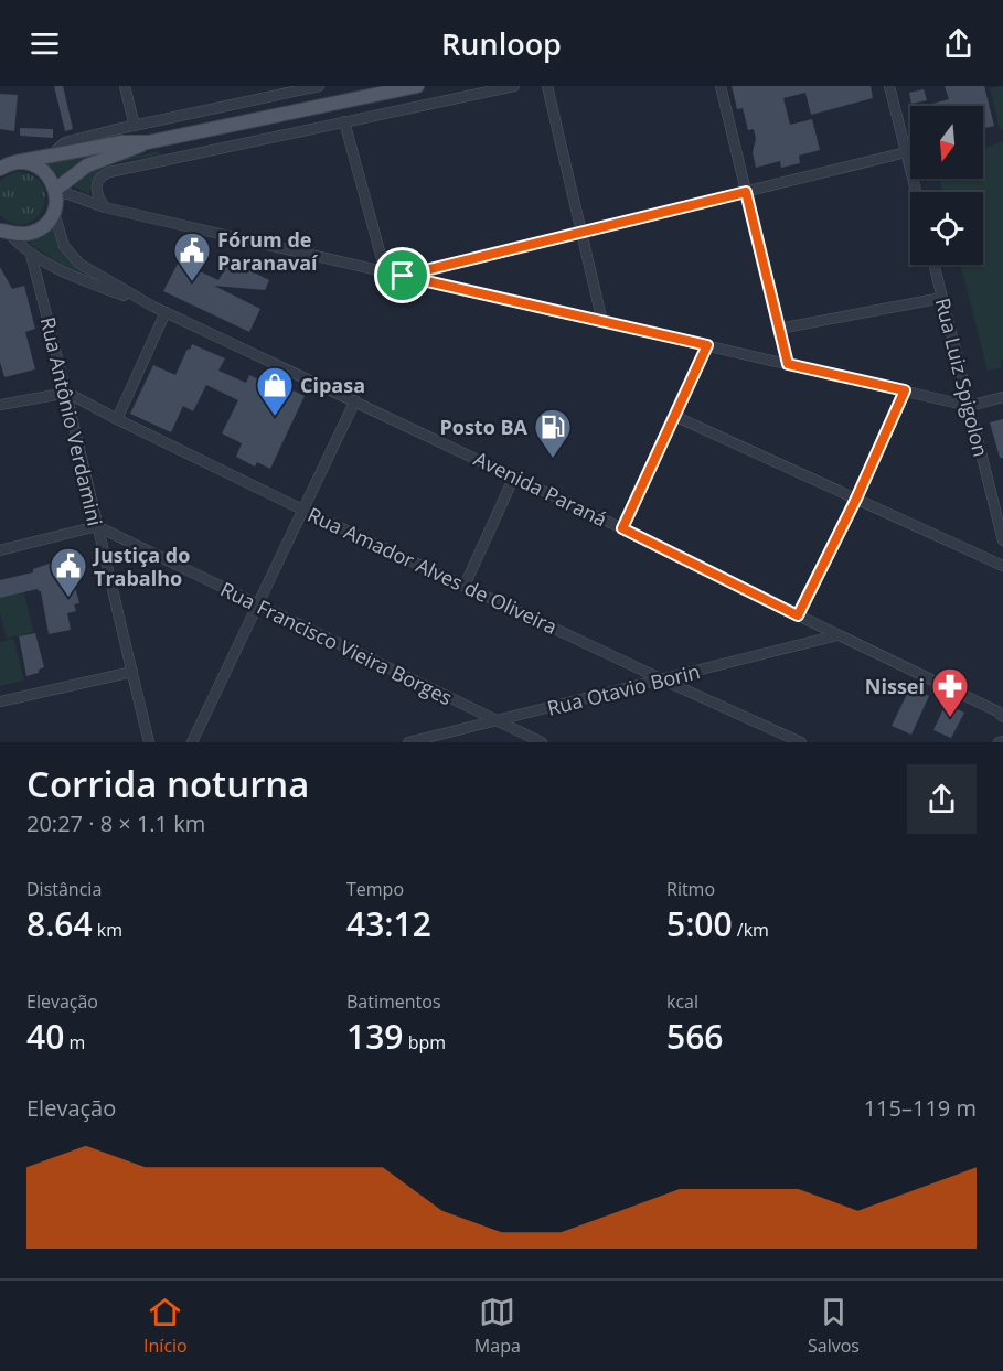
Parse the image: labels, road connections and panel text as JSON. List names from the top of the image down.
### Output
{
  "streets": {
    "street": [
      "Rua Luiz Spigolon",
      "Rua Antônio Verdamini",
      "Avenida Paraná",
      "Rua Amador Alves de Oliveira",
      "Rua Francisco Vieira Borges",
      "Rua Otavio Borin"
    ]
  },
  "crossings": [
    ["Rua Antônio Verdamini", "Avenida Paraná"],
    ["Rua Antônio Verdamini", "Rua Amador Alves de Oliveira"],
    ["Rua Antônio Verdamini", "Rua Francisco Vieira Borges"],
    ["Avenida Paraná", "Rua Otavio Borin"],
    ["Rua Amador Alves de Oliveira", "Rua Otavio Borin"],
    ["Rua Francisco Vieira Borges", "Rua Otavio Borin"]
  ],
  "places": {
    "public building": ["Fórum de Paranavaí", "Justiça do Trabalho"],
    "shop": ["Cipasa"],
    "fuel station": ["Posto BA"],
    "pharmacy": ["Nissei"]
  },
  "north": "bottom",
  "page": {
    "header": "Runloop",
    "heading": ["Corrida noturna", "20:27 · 8 × 1.1 km"],
    "stats": [
      ["Distância", "8.64 km"],
      ["Tempo", "43:12"],
      ["Ritmo", "5:00 /km"],
      ["Elevação", "40 m"],
      ["Batimentos", "139 bpm"],
      ["kcal", "566"]
    ],
    "chart": ["Elevação", "115–119 m"],
    "tabs": ["Início", "Mapa", "Salvos"]
  }
}
